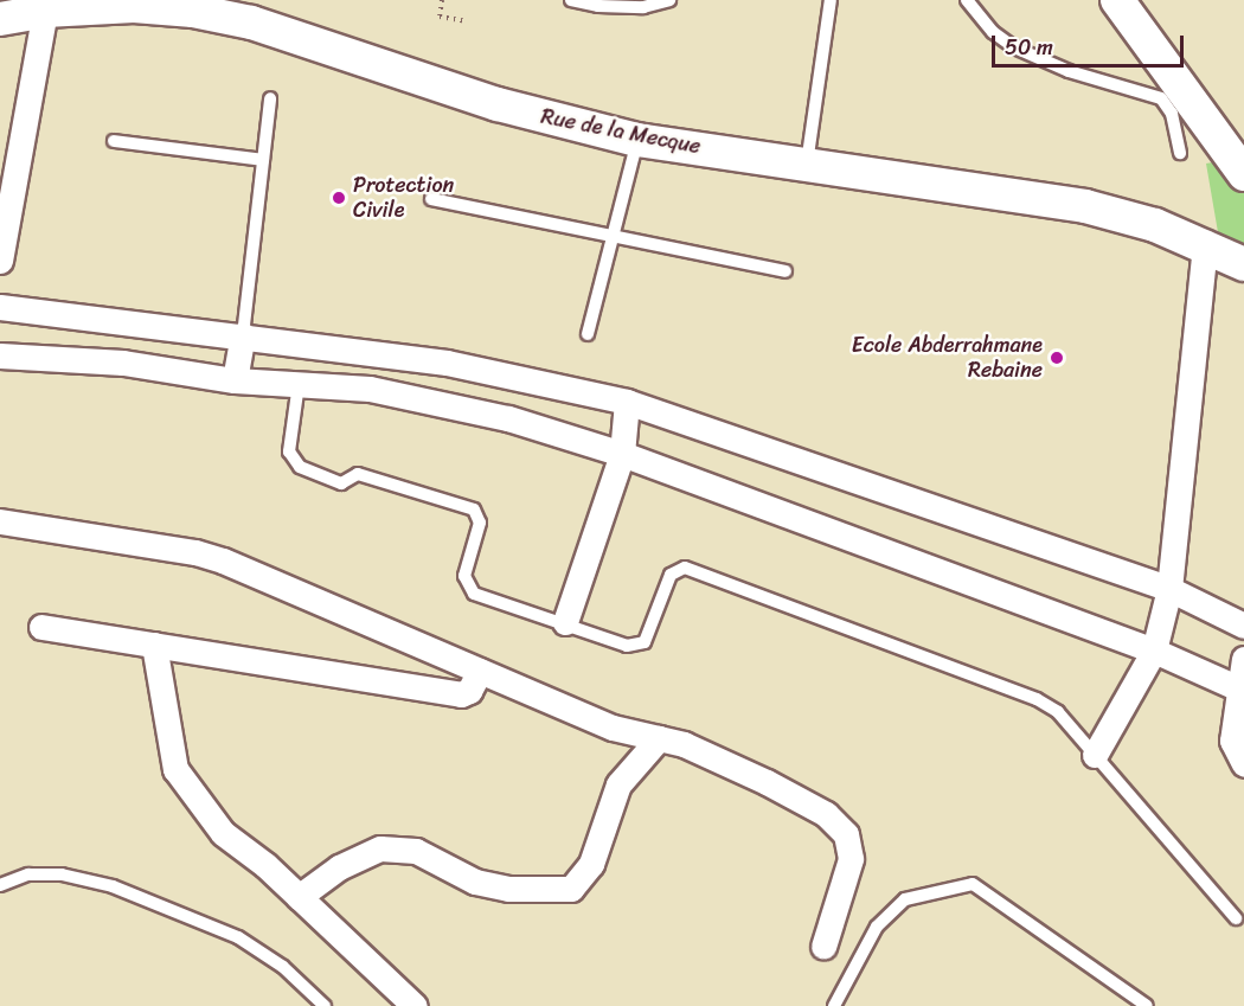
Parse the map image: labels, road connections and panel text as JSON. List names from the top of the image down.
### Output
{
  "streets": {
    "street": ["Rue de la Mecque"]
  },
  "places": ["Protection Civile", "Ecole Abderrahmane Rebaine"],
  "scale_bar": "50 m"
}
